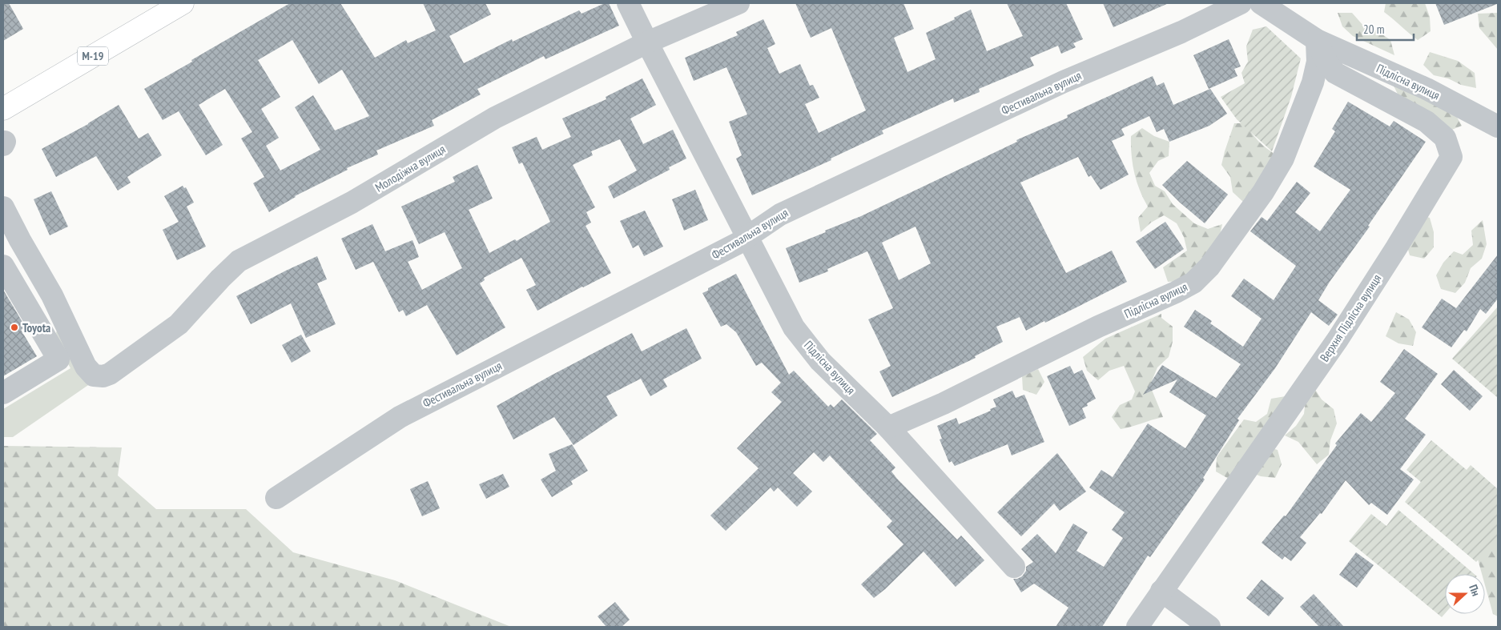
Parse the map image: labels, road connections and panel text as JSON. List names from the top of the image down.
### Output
{
  "streets": {
    "highway": ["М-19"],
    "street": [
      "Підлісна вулиця",
      "Фестивальна вулиця",
      "Молодіжна вулиця",
      "Верхня Підлісна вулиця"
    ]
  },
  "crossings": [
    ["Підлісна вулиця", "Фестивальна вулиця"],
    ["Підлісна вулиця", "Молодіжна вулиця"],
    ["Підлісна вулиця", "Верхня Підлісна вулиця"]
  ],
  "places": ["Toyota"],
  "scale_bar": "20 m",
  "north": "right"
}
